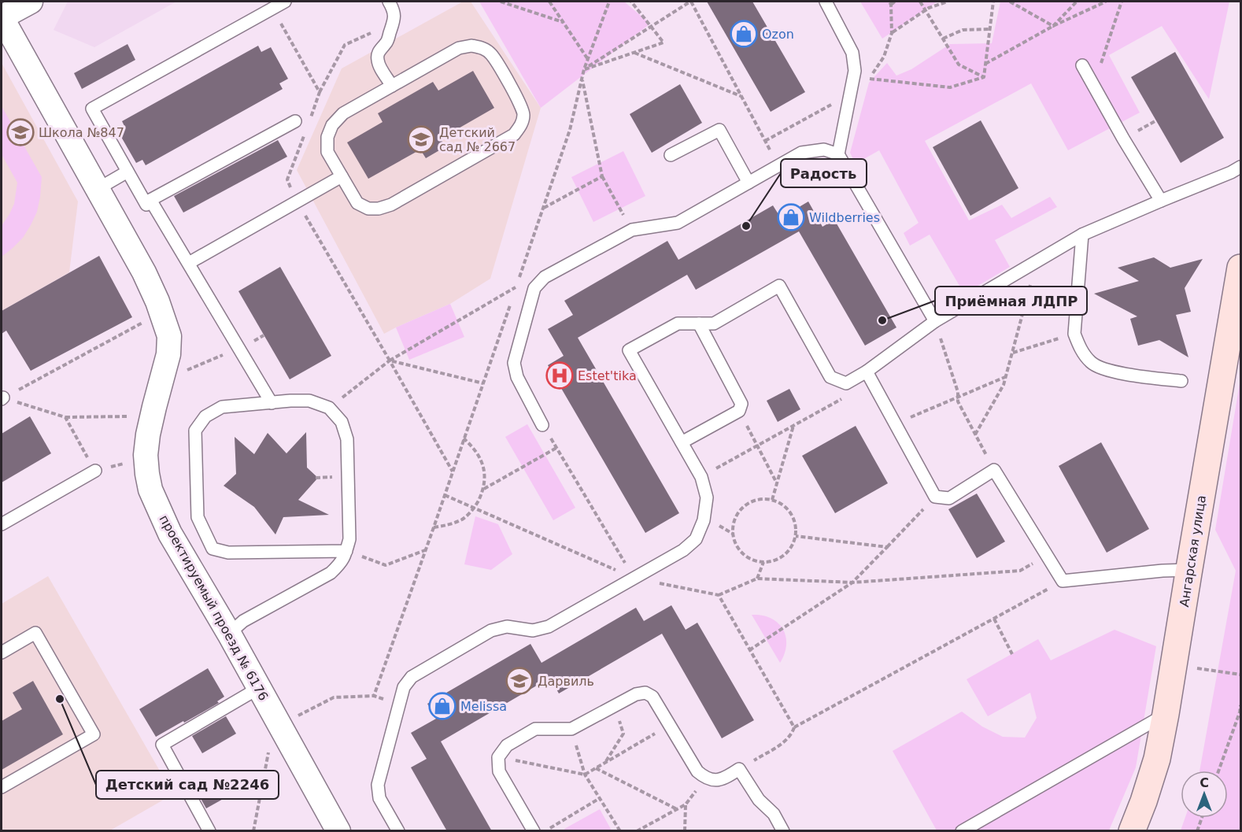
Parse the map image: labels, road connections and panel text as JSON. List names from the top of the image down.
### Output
{
  "streets": {
    "street": ["Ангарская улица", "проектируемый проезд № 6176"]
  },
  "places": {
    "shop": ["Ozon", "Wildberries", "Melissa"],
    "school or university": ["Школа №847", "Детский сад № 2667", "Дарвиль"],
    "other": ["Радость", "Приёмная ЛДПР", "Детский сад №2246"],
    "hospital": ["Estet'tika"]
  },
  "north": "top"
}
